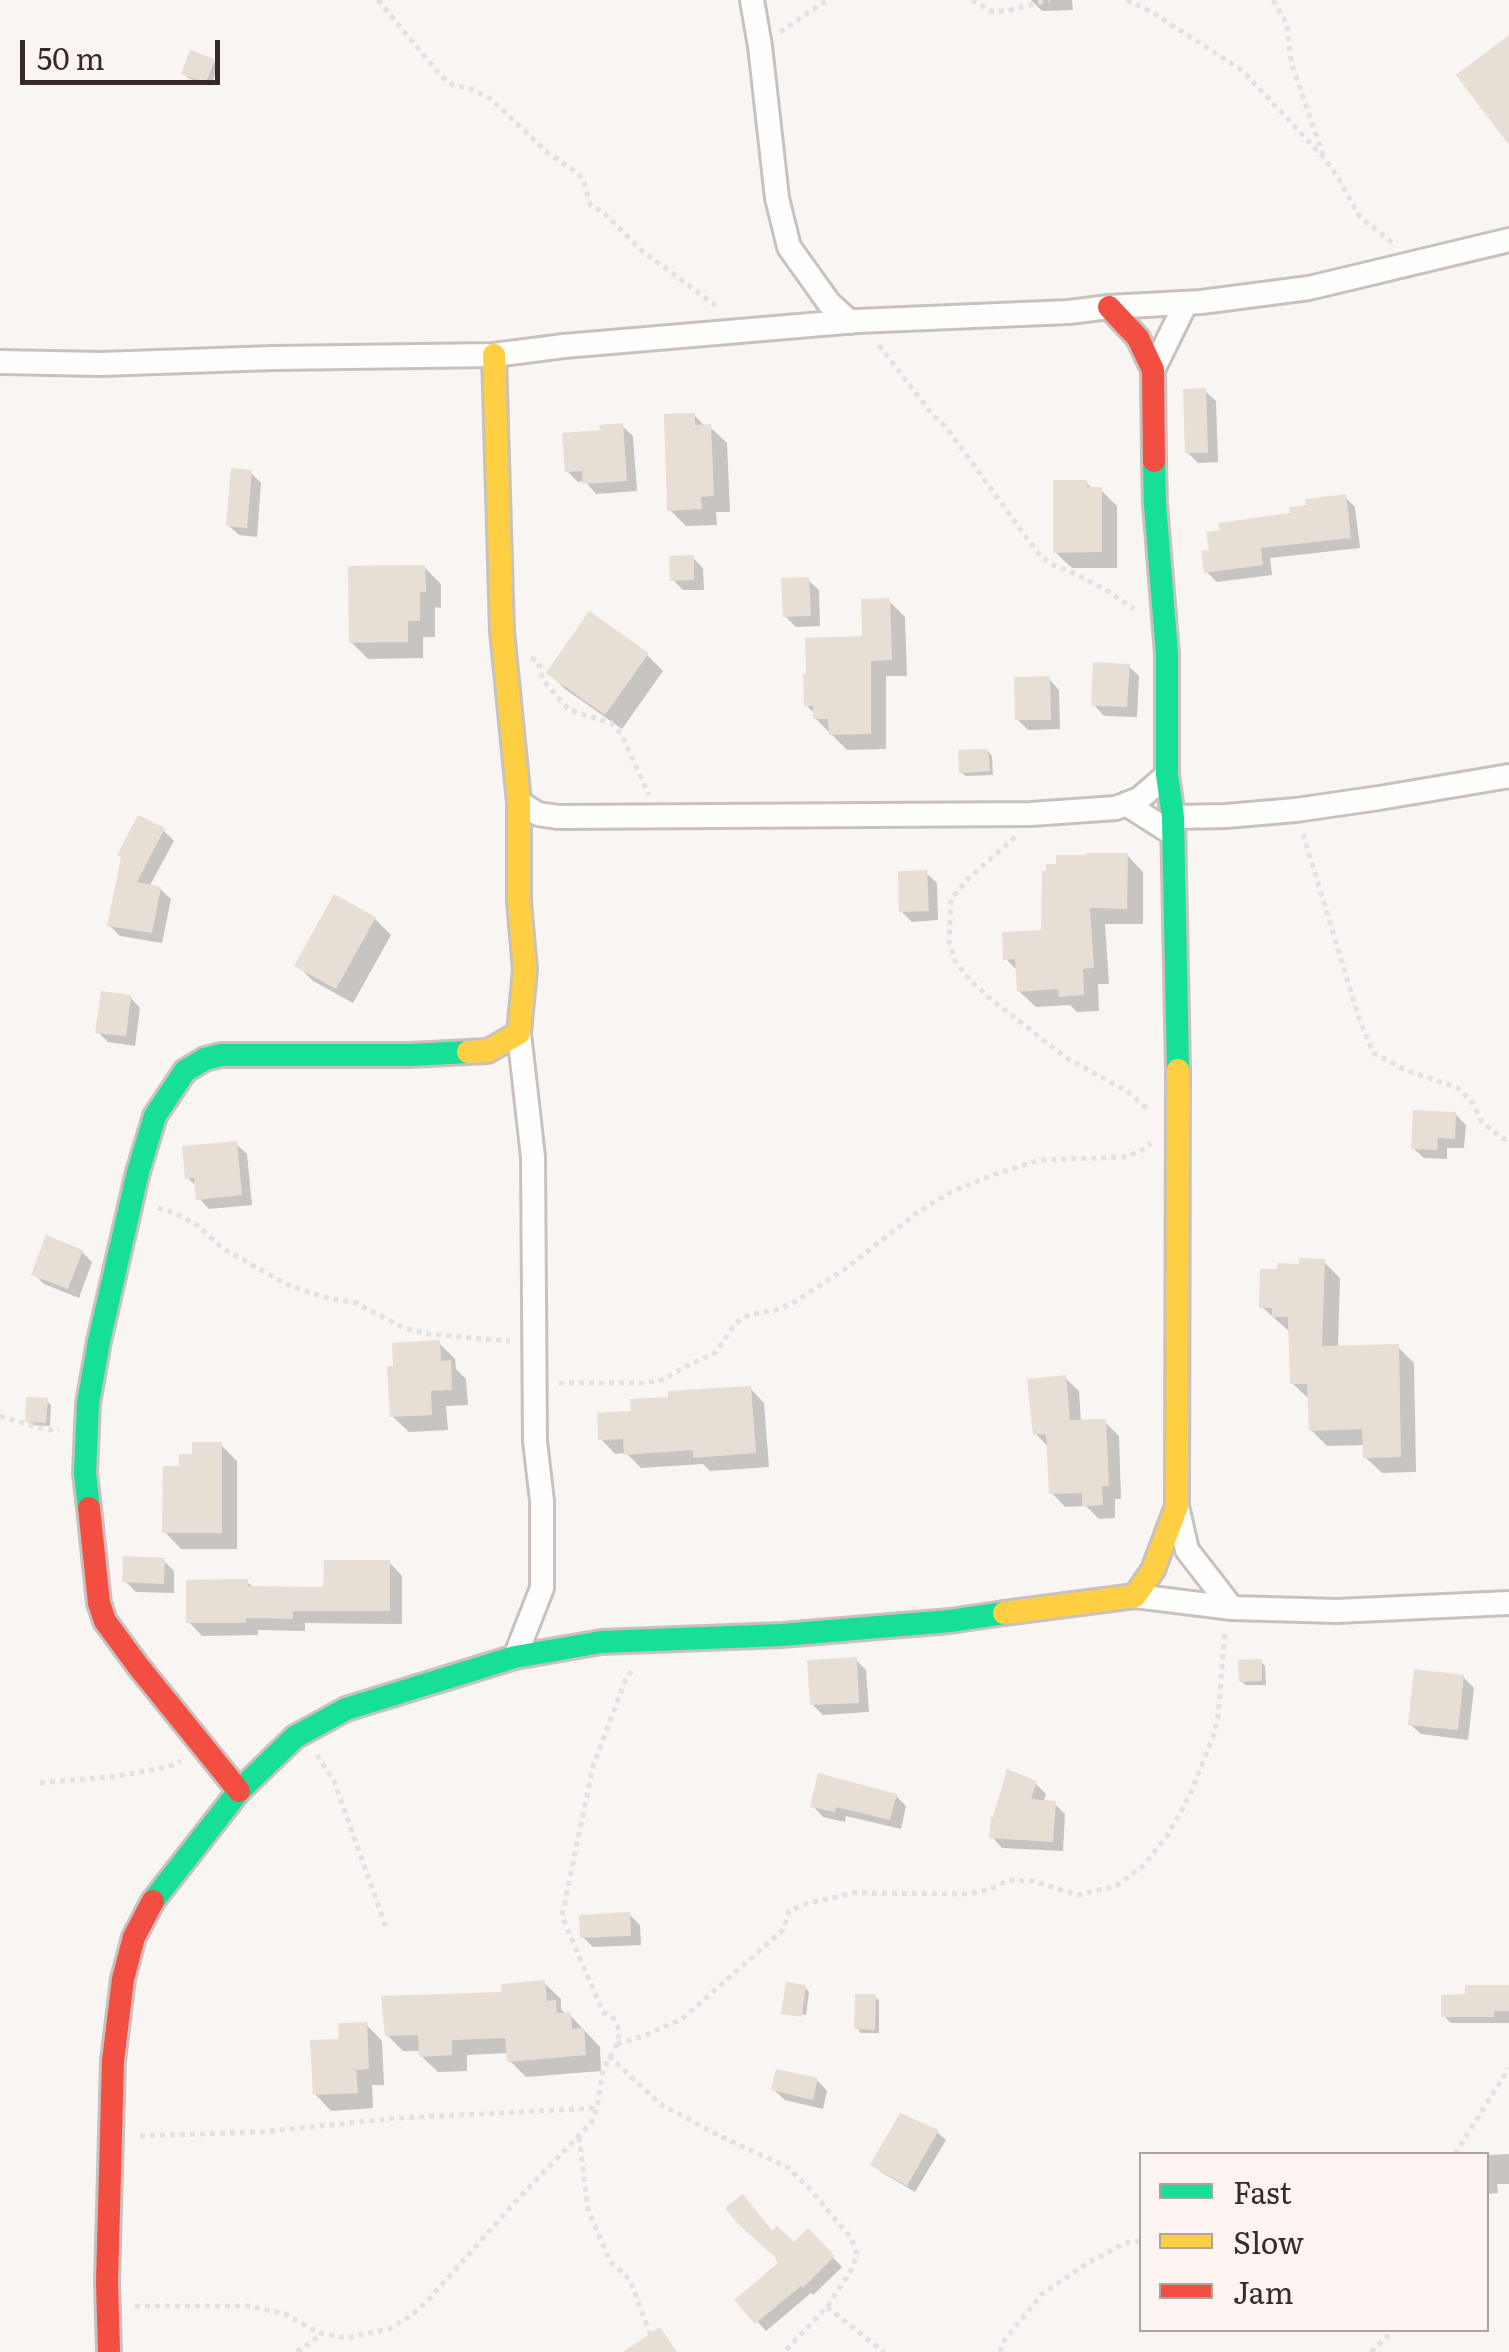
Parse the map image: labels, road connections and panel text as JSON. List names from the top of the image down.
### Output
{
  "legend": ["Fast", "Slow", "Jam"],
  "scale_bar": "50 m"
}
